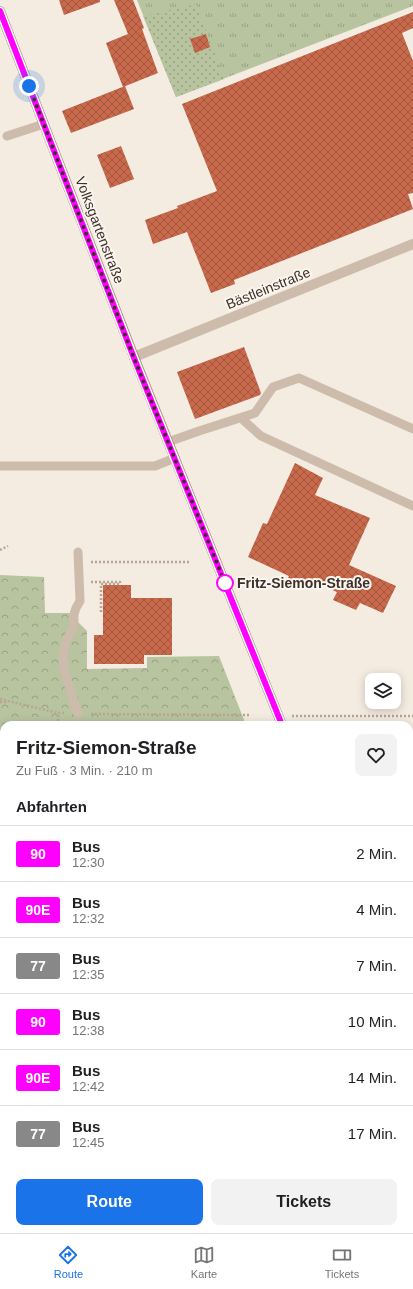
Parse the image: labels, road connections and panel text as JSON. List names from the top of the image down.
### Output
{
  "streets": {
    "main road": ["Volksgartenstraße"],
    "street": ["Bästleinstraße"]
  },
  "crossings": [
    ["Volksgartenstraße", "Bästleinstraße"]
  ],
  "places": ["Fritz-Siemon-Straße"],
  "lines": ["bus line 90"],
  "page": {
    "heading": [
      ["Fritz-Siemon-Straße", "Zu Fuß · 3 Min. · 210 m"],
      "Abfahrten"
    ],
    "list": [
      {
        "mark": "90",
        "name": "Bus",
        "note": "12:30",
        "value": "2 Min."
      },
      {
        "mark": "90E",
        "name": "Bus",
        "note": "12:32",
        "value": "4 Min."
      },
      {
        "mark": "77",
        "name": "Bus",
        "note": "12:35",
        "value": "7 Min."
      },
      {
        "mark": "90",
        "name": "Bus",
        "note": "12:38",
        "value": "10 Min."
      },
      {
        "mark": "90E",
        "name": "Bus",
        "note": "12:42",
        "value": "14 Min."
      },
      {
        "mark": "77",
        "name": "Bus",
        "note": "12:45",
        "value": "17 Min."
      }
    ],
    "buttons": ["Route", "Tickets"],
    "tabs": ["Route", "Karte", "Tickets"]
  }
}
